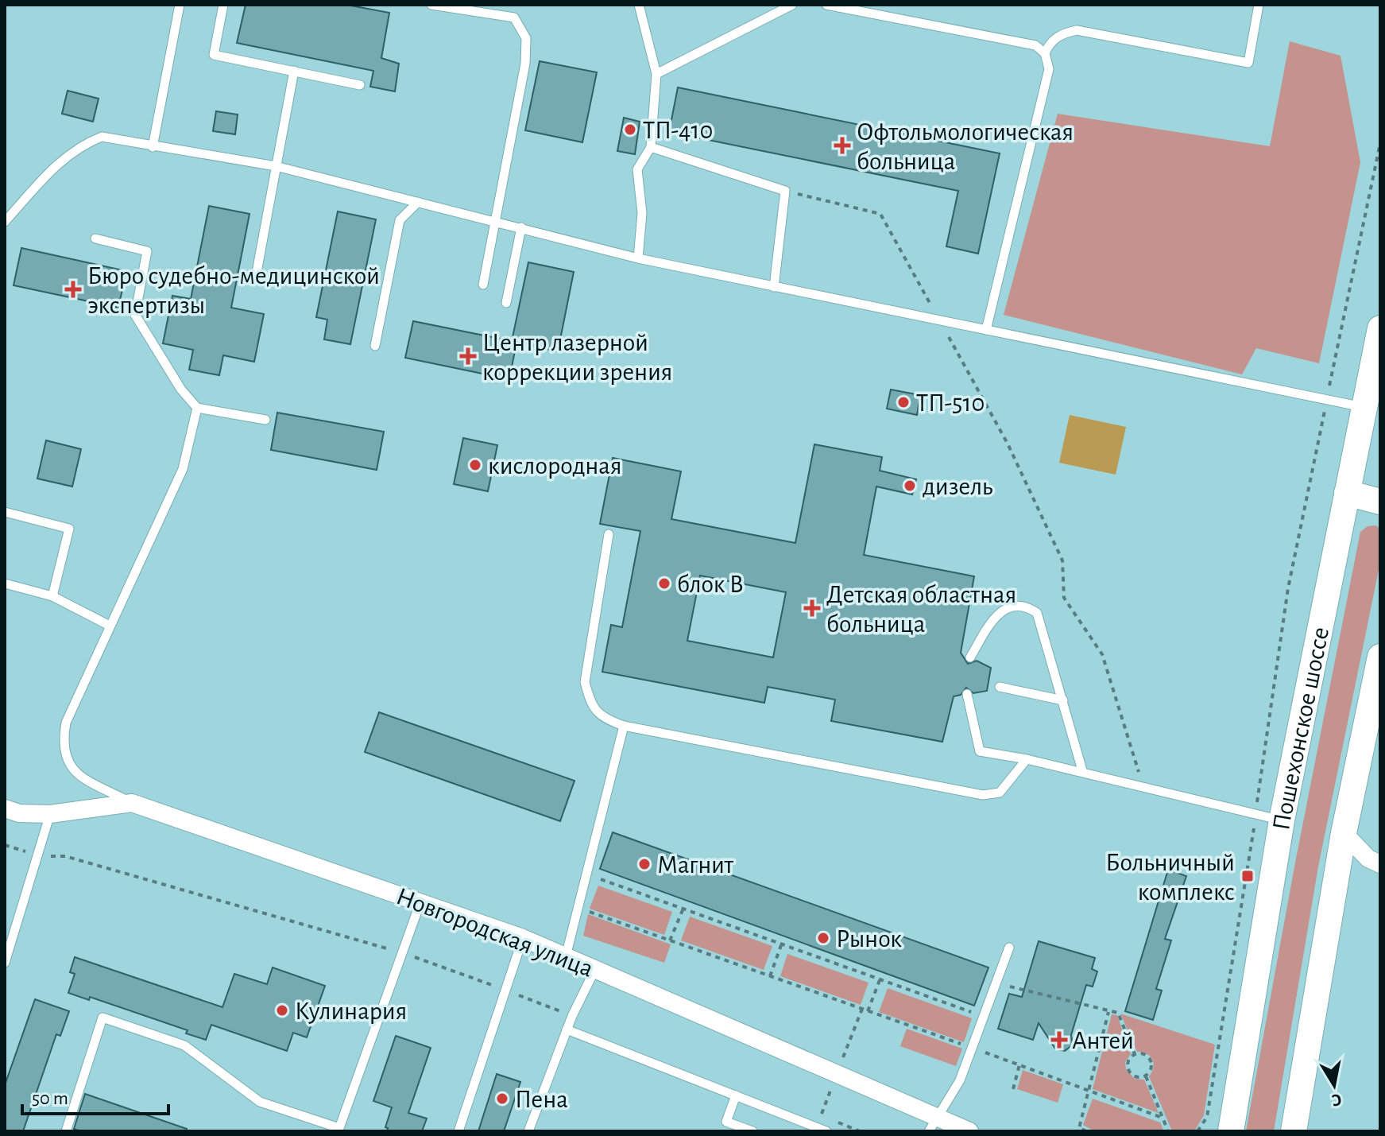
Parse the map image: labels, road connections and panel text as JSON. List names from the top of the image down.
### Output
{
  "streets": {
    "main road": ["Пошехонское шоссе"],
    "street": ["Новгородская улица"]
  },
  "places": {
    "other": [
      "ТП-410",
      "ТП-510",
      "кислородная",
      "дизель",
      "блок В",
      "Магнит",
      "Рынок",
      "Кулинария",
      "Пена"
    ],
    "health": [
      "Офтольмологическая больница",
      "Бюро судебно-медицинской экспертизы",
      "Центр лазерной коррекции зрения",
      "Детская областная больница",
      "Антей"
    ],
    "transit": ["Больничный комплекс"]
  },
  "scale_bar": "50 m",
  "north": "bottom"
}
